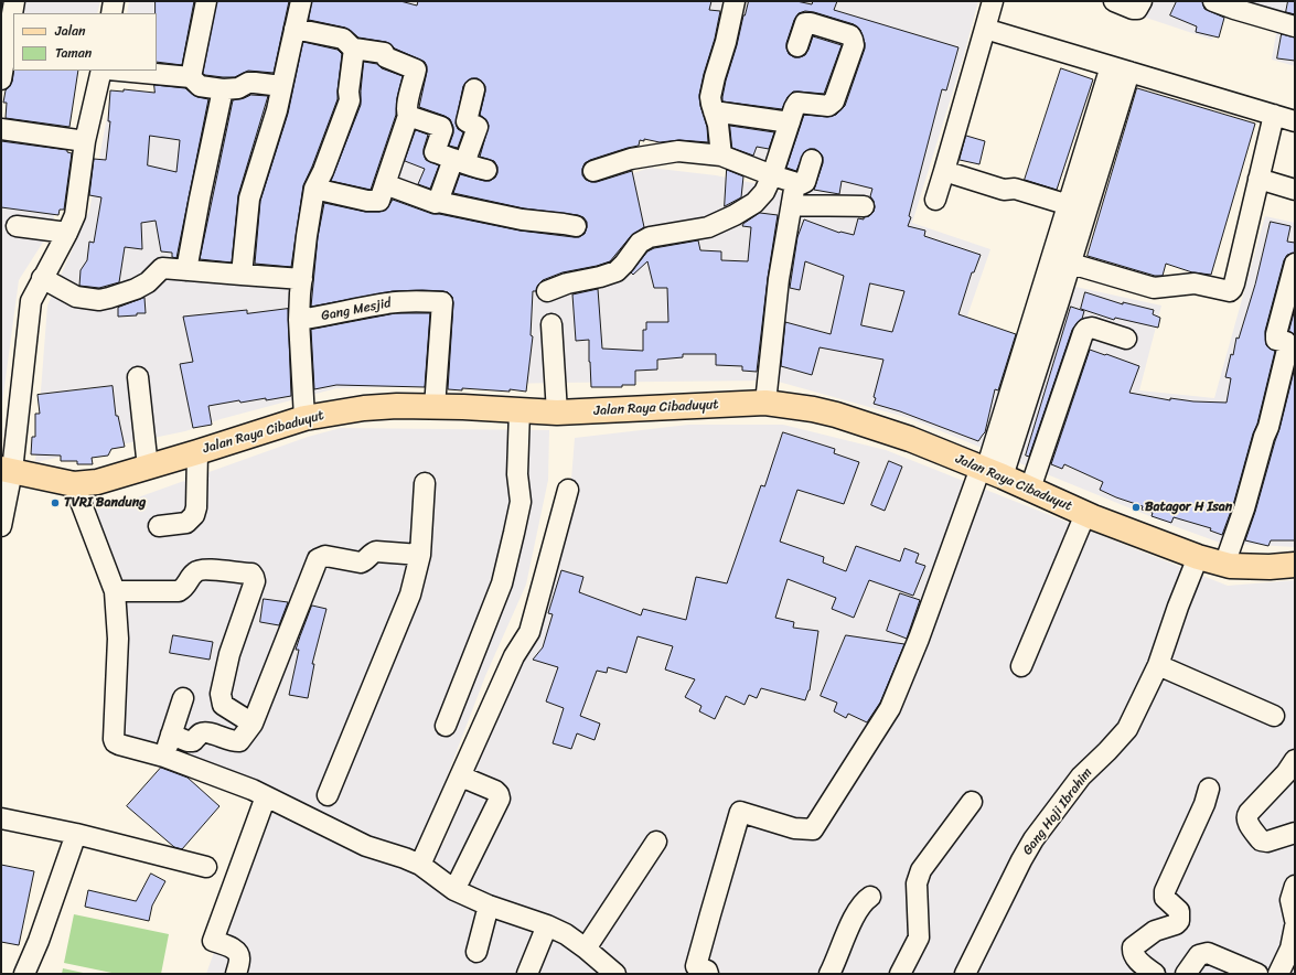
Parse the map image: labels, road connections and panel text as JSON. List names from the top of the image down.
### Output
{
  "streets": {
    "main road": ["Jalan Raya Cibaduyut"],
    "street": ["Gang Mesjid", "Gang Haji Ibrahim"]
  },
  "crossings": [
    ["Gang Mesjid", "Jalan Raya Cibaduyut"],
    ["Jalan Raya Cibaduyut", "Gang Haji Ibrahim"]
  ],
  "places": ["TVRI Bandung", "Batagor H Isan"],
  "legend": ["Jalan", "Taman"]
}
